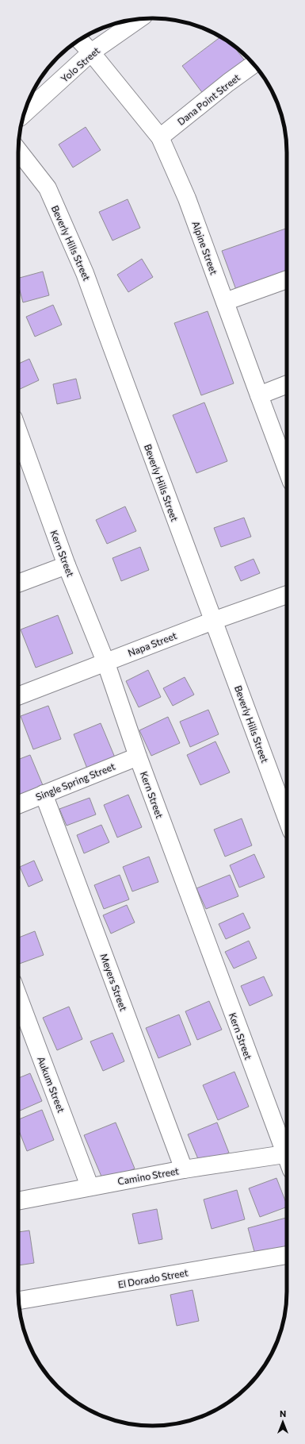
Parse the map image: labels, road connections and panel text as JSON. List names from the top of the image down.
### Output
{
  "streets": {
    "street": [
      "Yolo Street",
      "Dana Point Street",
      "Beverly Hills Street",
      "Alpine Street",
      "Kern Street",
      "Napa Street",
      "Single Spring Street",
      "Meyers Street",
      "Aukum Street",
      "Camino Street",
      "El Dorado Street"
    ]
  },
  "crossings": [
    ["Yolo Street", "Alpine Street"],
    ["Dana Point Street", "Alpine Street"],
    ["Beverly Hills Street", "Napa Street"],
    ["Kern Street", "Napa Street"],
    ["Kern Street", "Single Spring Street"],
    ["Kern Street", "Camino Street"],
    ["Single Spring Street", "Meyers Street"],
    ["Meyers Street", "Camino Street"],
    ["Aukum Street", "Camino Street"]
  ],
  "north": "top"
}
